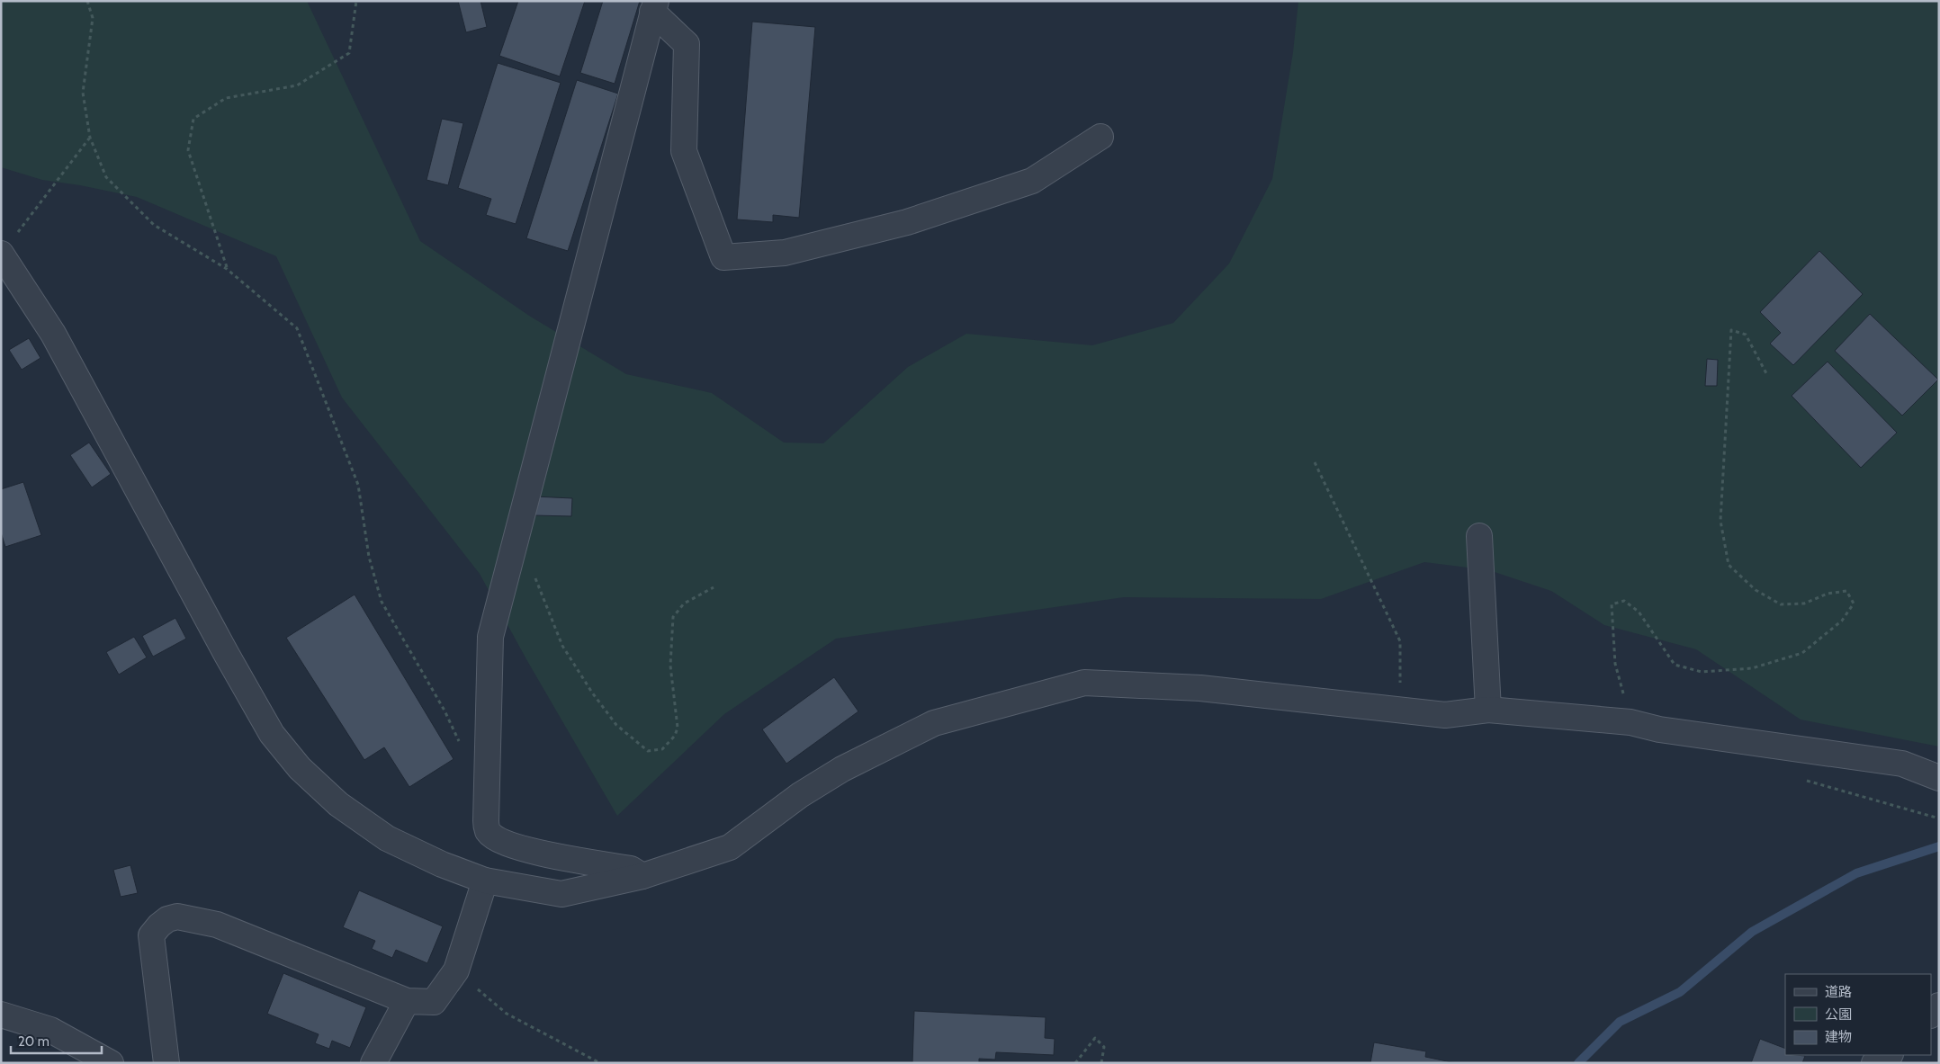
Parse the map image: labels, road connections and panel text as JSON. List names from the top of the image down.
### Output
{
  "legend": ["道路", "公園", "建物"],
  "scale_bar": "20 m"
}
